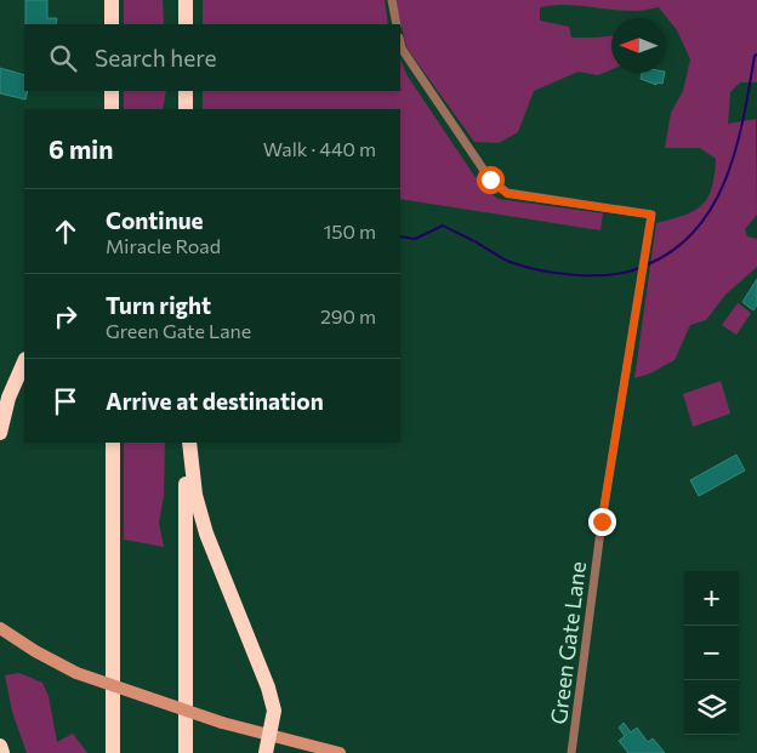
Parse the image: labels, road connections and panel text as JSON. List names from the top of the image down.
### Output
{
  "streets": {
    "street": ["Green Gate Lane"]
  },
  "north": "left",
  "page": {
    "search": "Search here",
    "heading": ["6 min", "Walk · 440 m"],
    "list": [
      ["Continue", "Miracle Road", "150 m"],
      ["Turn right", "Green Gate Lane", "290 m"],
      "Arrive at destination"
    ],
    "map_buttons": ["+", "−"]
  }
}
